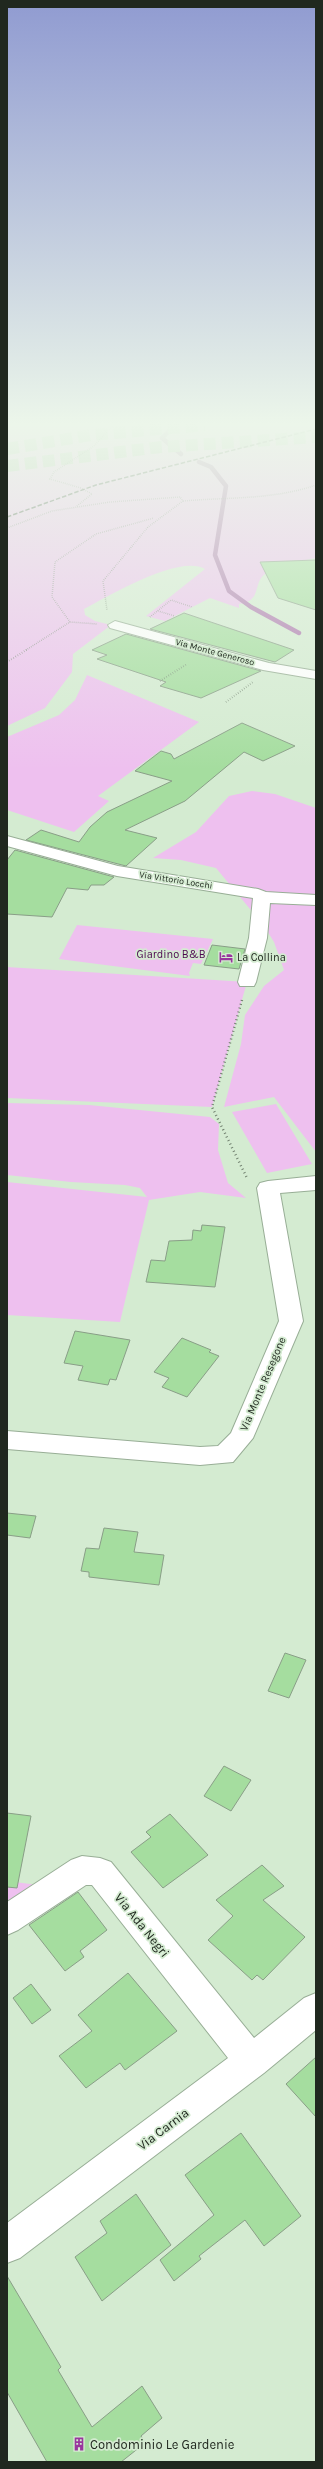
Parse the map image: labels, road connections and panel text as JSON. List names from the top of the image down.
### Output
{
  "streets": {
    "street": [
      "Via Monte Generoso",
      "Via Vittorio Locchi",
      "Via Monte Resegone",
      "Via Ada Negri",
      "Via Carnia"
    ]
  },
  "crossings": [
    ["Via Ada Negri", "Via Carnia"]
  ],
  "parks": ["Giardino B&B"],
  "places": {
    "hotel": ["La Collina"],
    "building": ["Condominio Le Gardenie"]
  }
}
